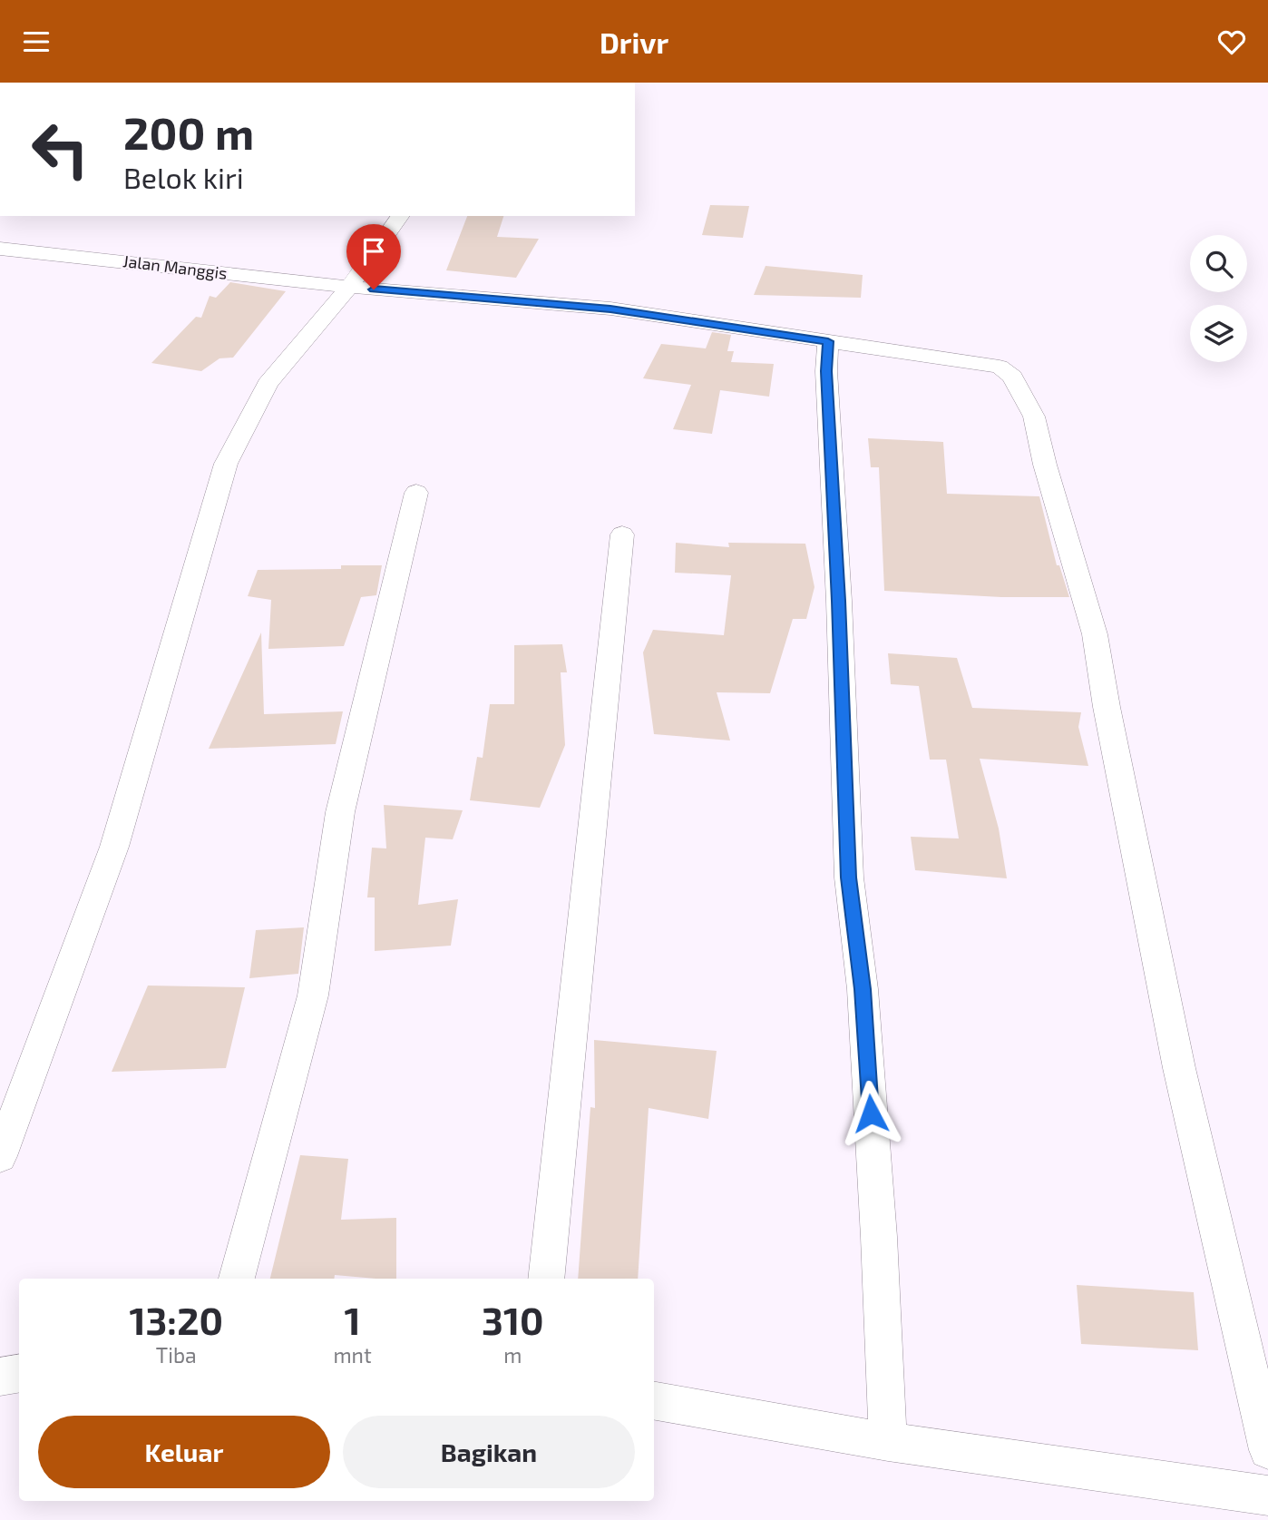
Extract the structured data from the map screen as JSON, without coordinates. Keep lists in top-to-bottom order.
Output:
{
  "streets": {
    "street": ["Jalan Manggis"]
  },
  "page": {
    "header": "Drivr",
    "turn": ["200 m", "Belok kiri"],
    "eta": [
      "13:20",
      "Tiba",
      "1",
      "mnt",
      "310",
      "m"
    ],
    "buttons": ["Keluar", "Bagikan"]
  }
}
